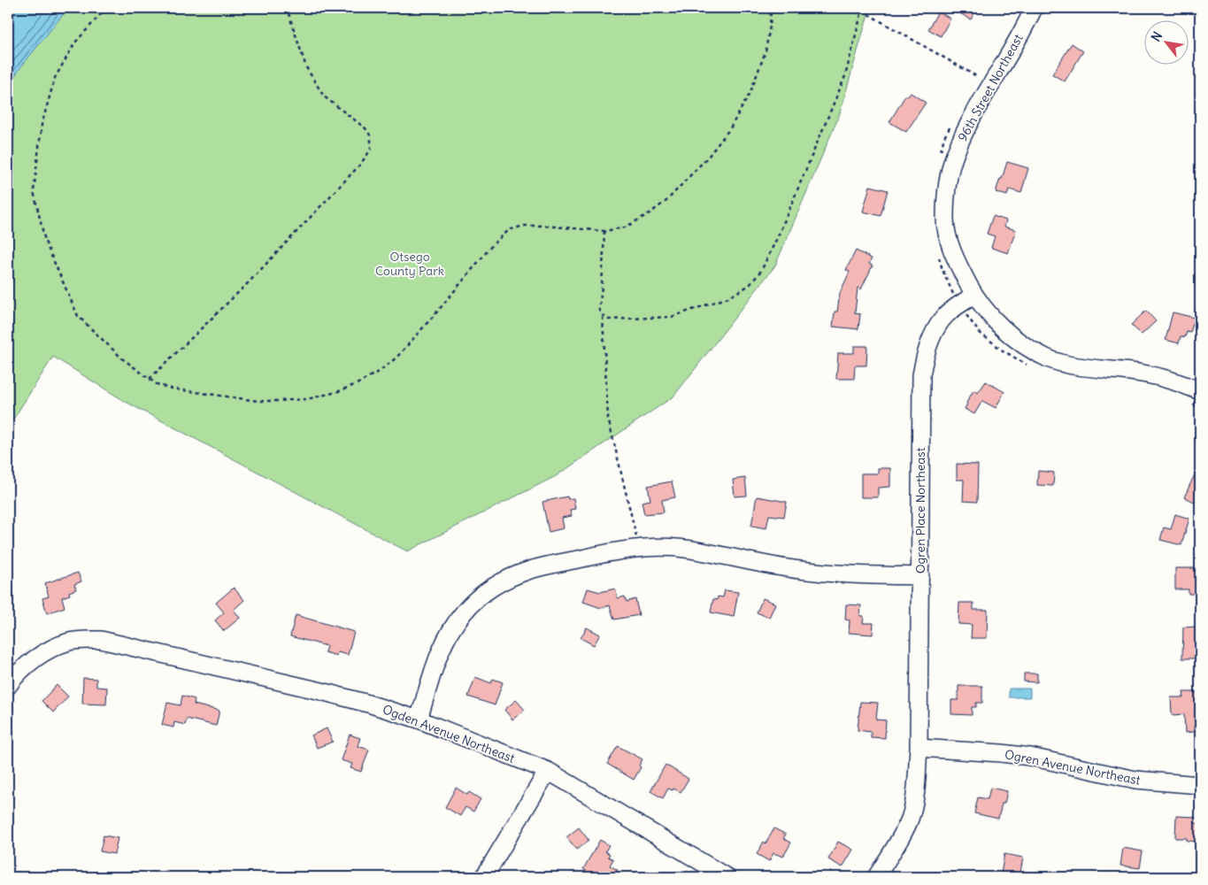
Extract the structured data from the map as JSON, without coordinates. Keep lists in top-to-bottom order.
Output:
{
  "streets": {
    "street": [
      "96th Street Northeast",
      "Ogren Place Northeast",
      "Ogden Avenue Northeast",
      "Ogren Avenue Northeast"
    ]
  },
  "crossings": [
    ["96th Street Northeast", "Ogren Place Northeast"],
    ["Ogren Place Northeast", "Ogren Avenue Northeast"]
  ],
  "parks": ["Otsego County Park"],
  "north": "top left"
}
